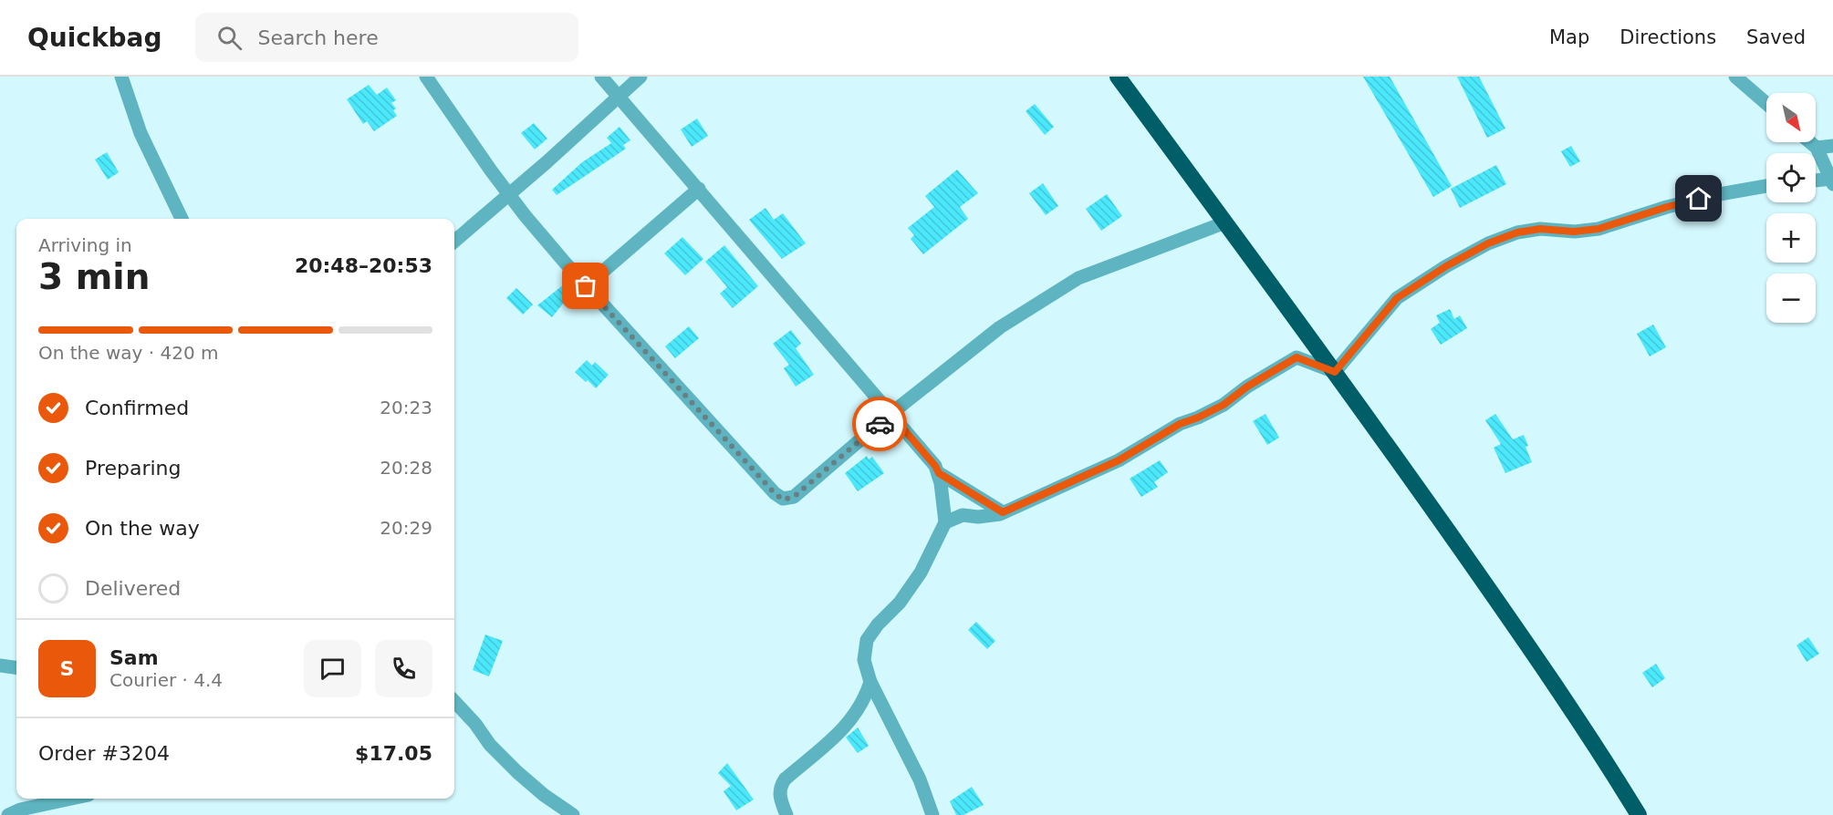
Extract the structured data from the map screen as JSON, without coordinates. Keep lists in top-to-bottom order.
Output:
{
  "north": "bottom right",
  "page": {
    "header": "Quickbag",
    "search": "Search here",
    "nav": ["Map", "Directions", "Saved"],
    "map_buttons": ["+", "−"],
    "heading": ["3 min", "Arriving in", "20:48–20:53"],
    "panel": [
      "Sam",
      "Courier · 4.4",
      "Order #3204",
      "$17.05"
    ],
    "bar": "On the way · 420 m",
    "list": [
      ["Confirmed", "20:23"],
      ["Preparing", "20:28"],
      ["On the way", "20:29"],
      "Delivered"
    ],
    "round": "S"
  }
}
